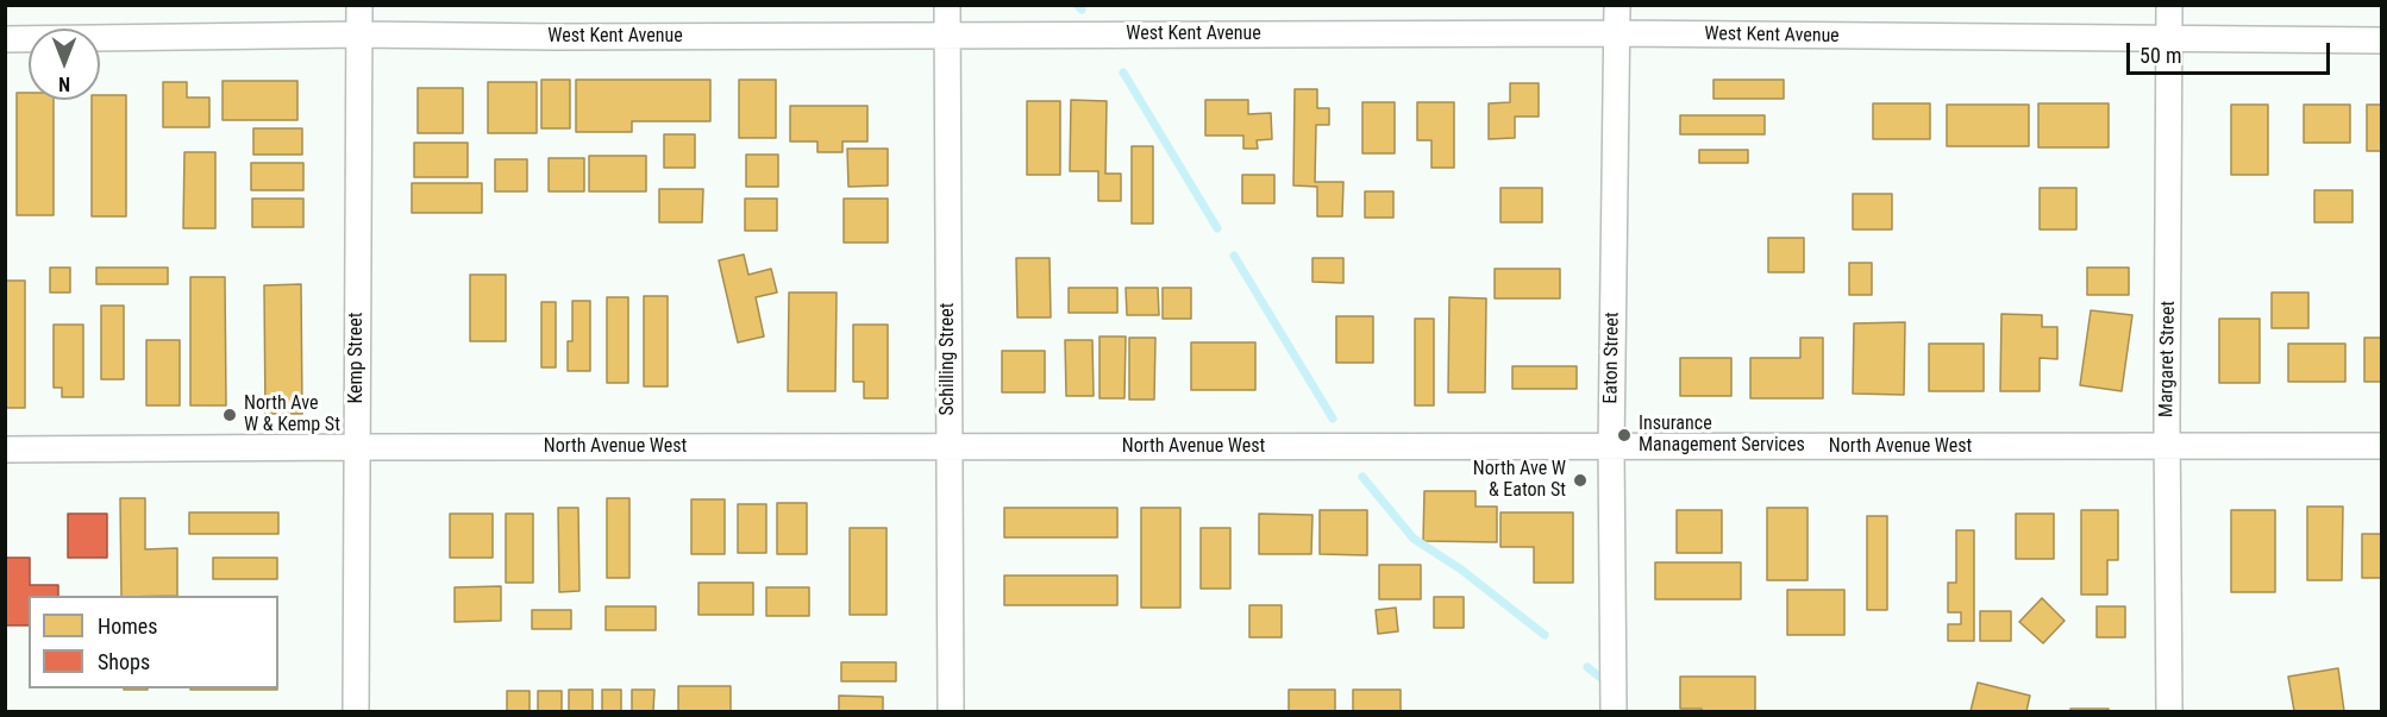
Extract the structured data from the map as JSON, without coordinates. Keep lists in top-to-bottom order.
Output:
{
  "streets": {
    "street": [
      "West Kent Avenue",
      "Kemp Street",
      "Eaton Street",
      "Schilling Street",
      "Margaret Street",
      "North Avenue West"
    ]
  },
  "crossings": [
    ["West Kent Avenue", "Kemp Street"],
    ["West Kent Avenue", "Eaton Street"],
    ["West Kent Avenue", "Schilling Street"],
    ["West Kent Avenue", "Margaret Street"],
    ["Kemp Street", "North Avenue West"],
    ["Eaton Street", "North Avenue West"],
    ["Schilling Street", "North Avenue West"],
    ["Margaret Street", "North Avenue West"]
  ],
  "places": ["North Ave W & Kemp St", "Insurance Management Services", "North Ave W & Eaton St"],
  "legend": ["Homes", "Shops"],
  "scale_bar": "50 m",
  "north": "bottom"
}
